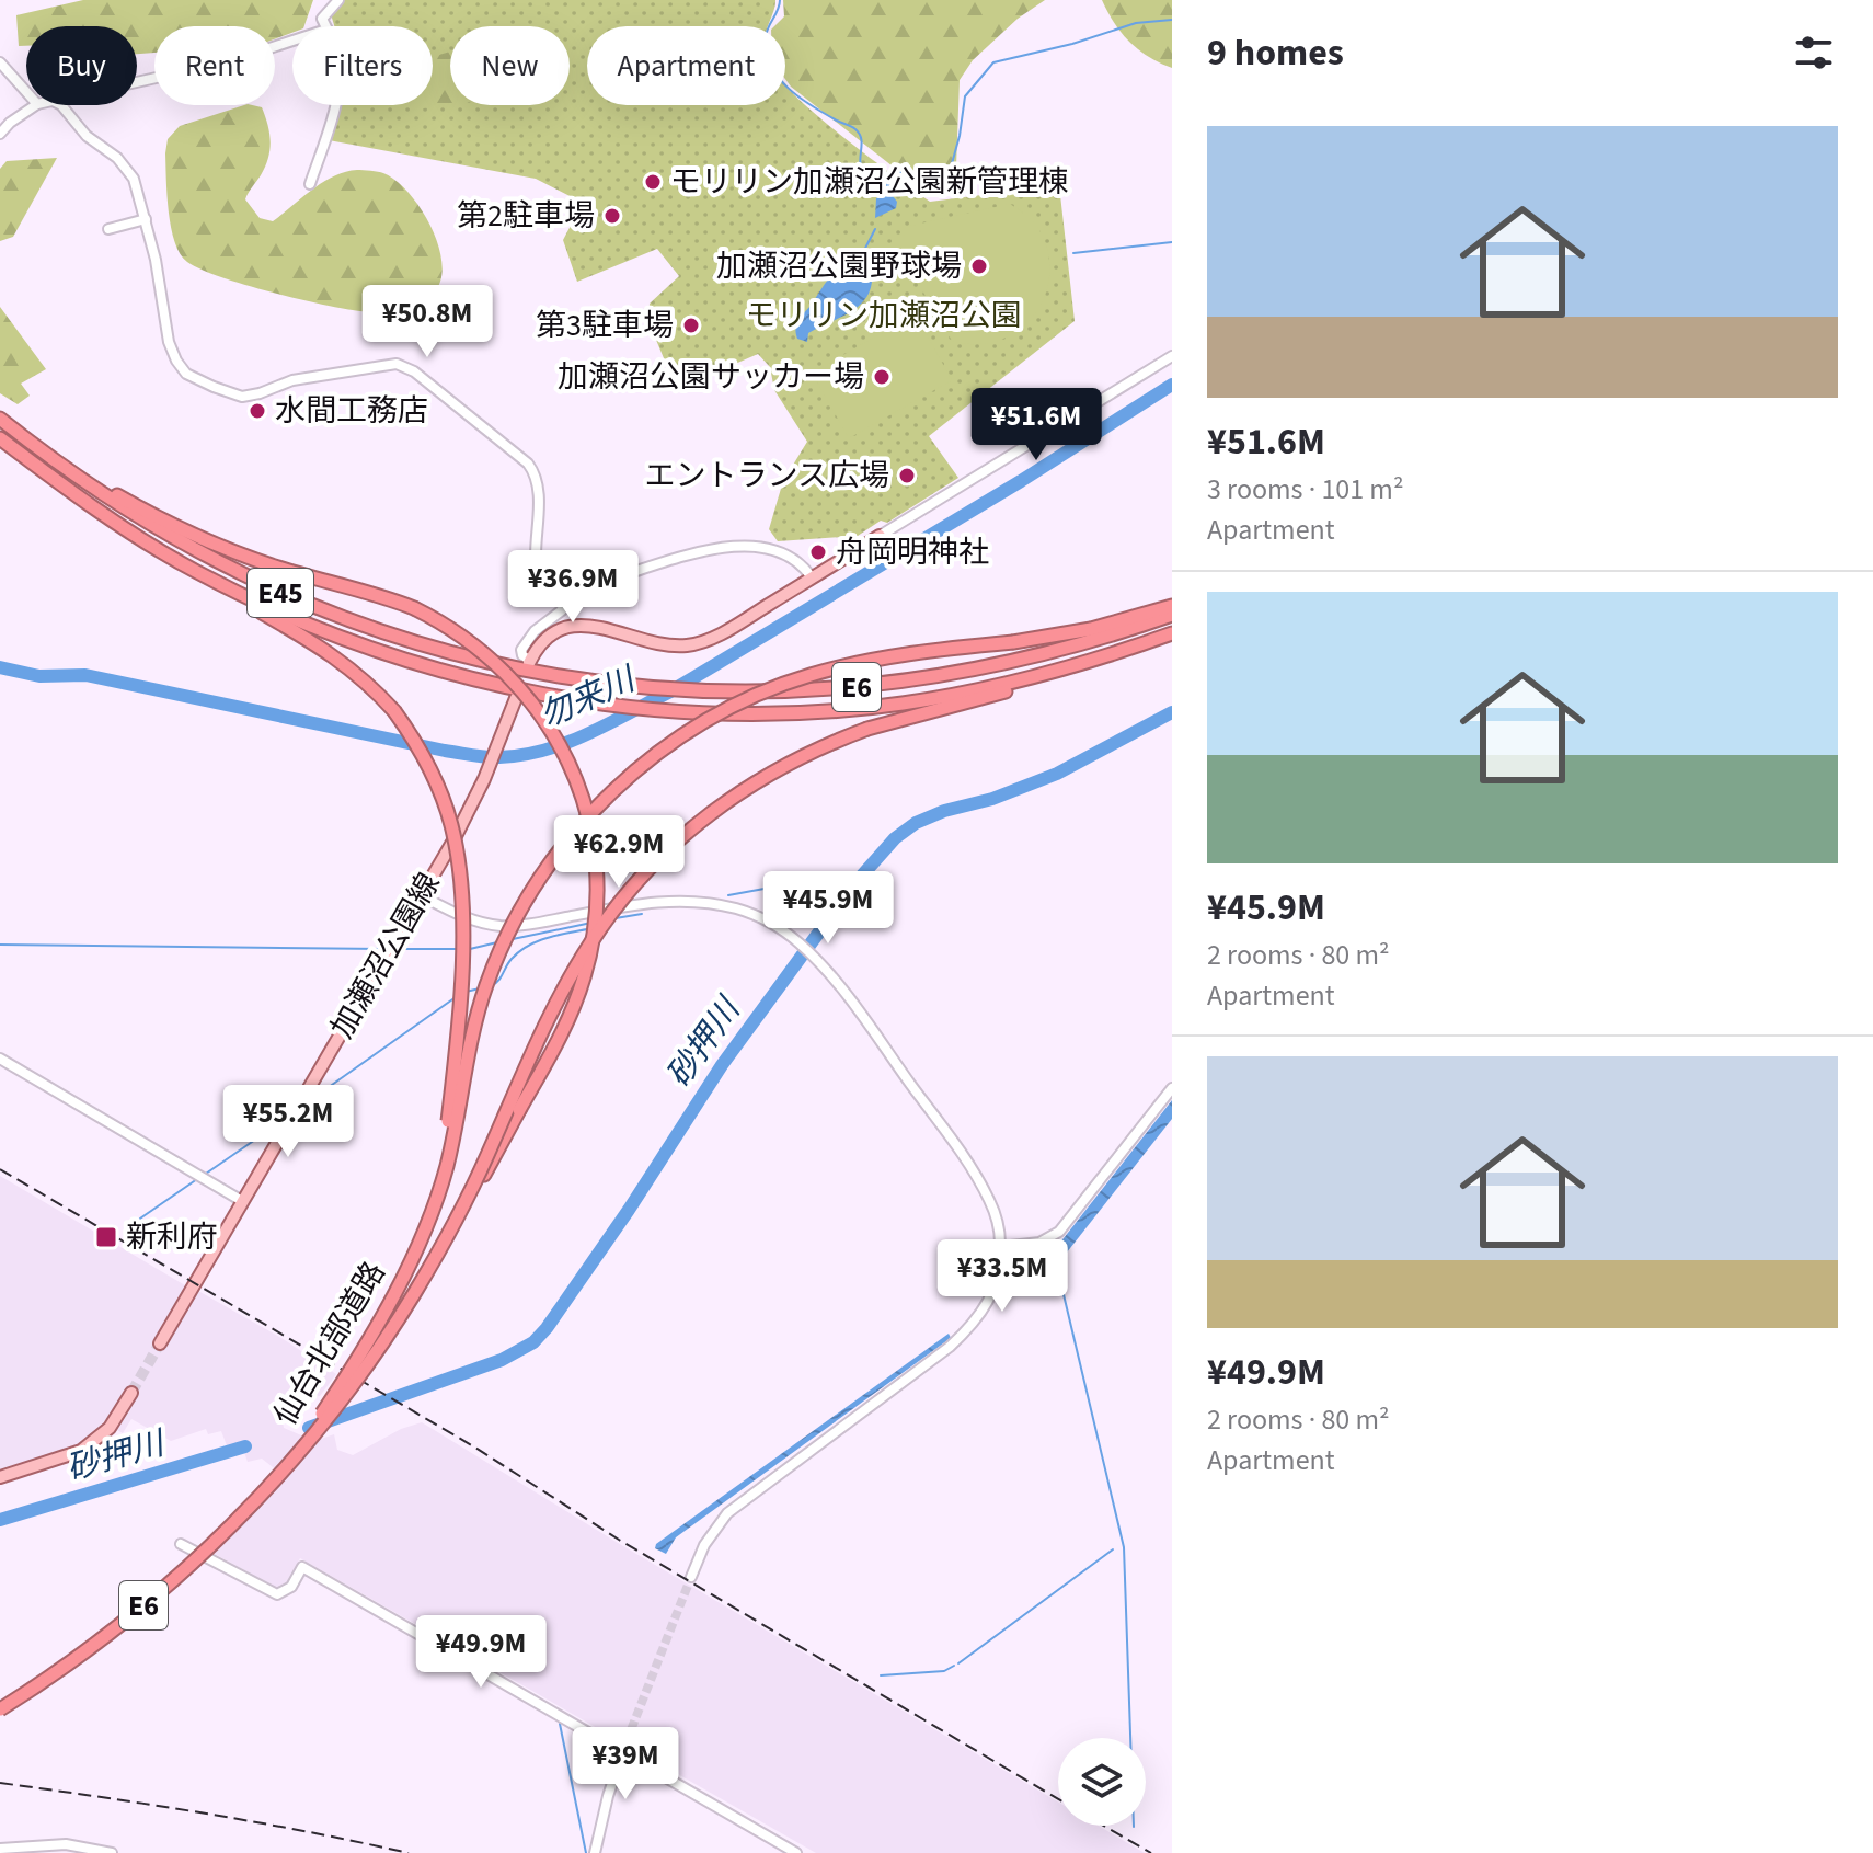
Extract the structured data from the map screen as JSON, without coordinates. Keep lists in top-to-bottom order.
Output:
{
  "streets": {
    "highway": ["E45", "E6", "仙台北部道路"],
    "main road": ["加瀬沼公園線"]
  },
  "crossings": [
    ["E45", "E6"]
  ],
  "water": ["勿来川", "砂押川"],
  "parks": ["モリリン加瀬沼公園"],
  "places": {
    "other": [
      "モリリン加瀬沼公園新管理棟",
      "第2駐車場",
      "加瀬沼公園野球場",
      "第3駐車場",
      "加瀬沼公園サッカー場",
      "水間工務店",
      "エントランス広場",
      "舟岡明神社"
    ],
    "transit": ["新利府"]
  },
  "page": {
    "heading": "9 homes",
    "chip": [
      "Buy",
      "Rent",
      "Filters",
      "New",
      "Apartment"
    ],
    "list": [
      {
        "name": "¥51.6M",
        "note": "3 rooms · 101 m² · Apartment"
      },
      {
        "name": "¥45.9M",
        "note": "2 rooms · 80 m² · Apartment"
      },
      {
        "name": "¥49.9M",
        "note": "2 rooms · 80 m² · Apartment"
      }
    ],
    "price": [
      "¥50.8M",
      "¥51.6M",
      "¥36.9M",
      "¥62.9M",
      "¥45.9M",
      "¥55.2M",
      "¥33.5M",
      "¥49.9M",
      "¥39M"
    ]
  }
}
